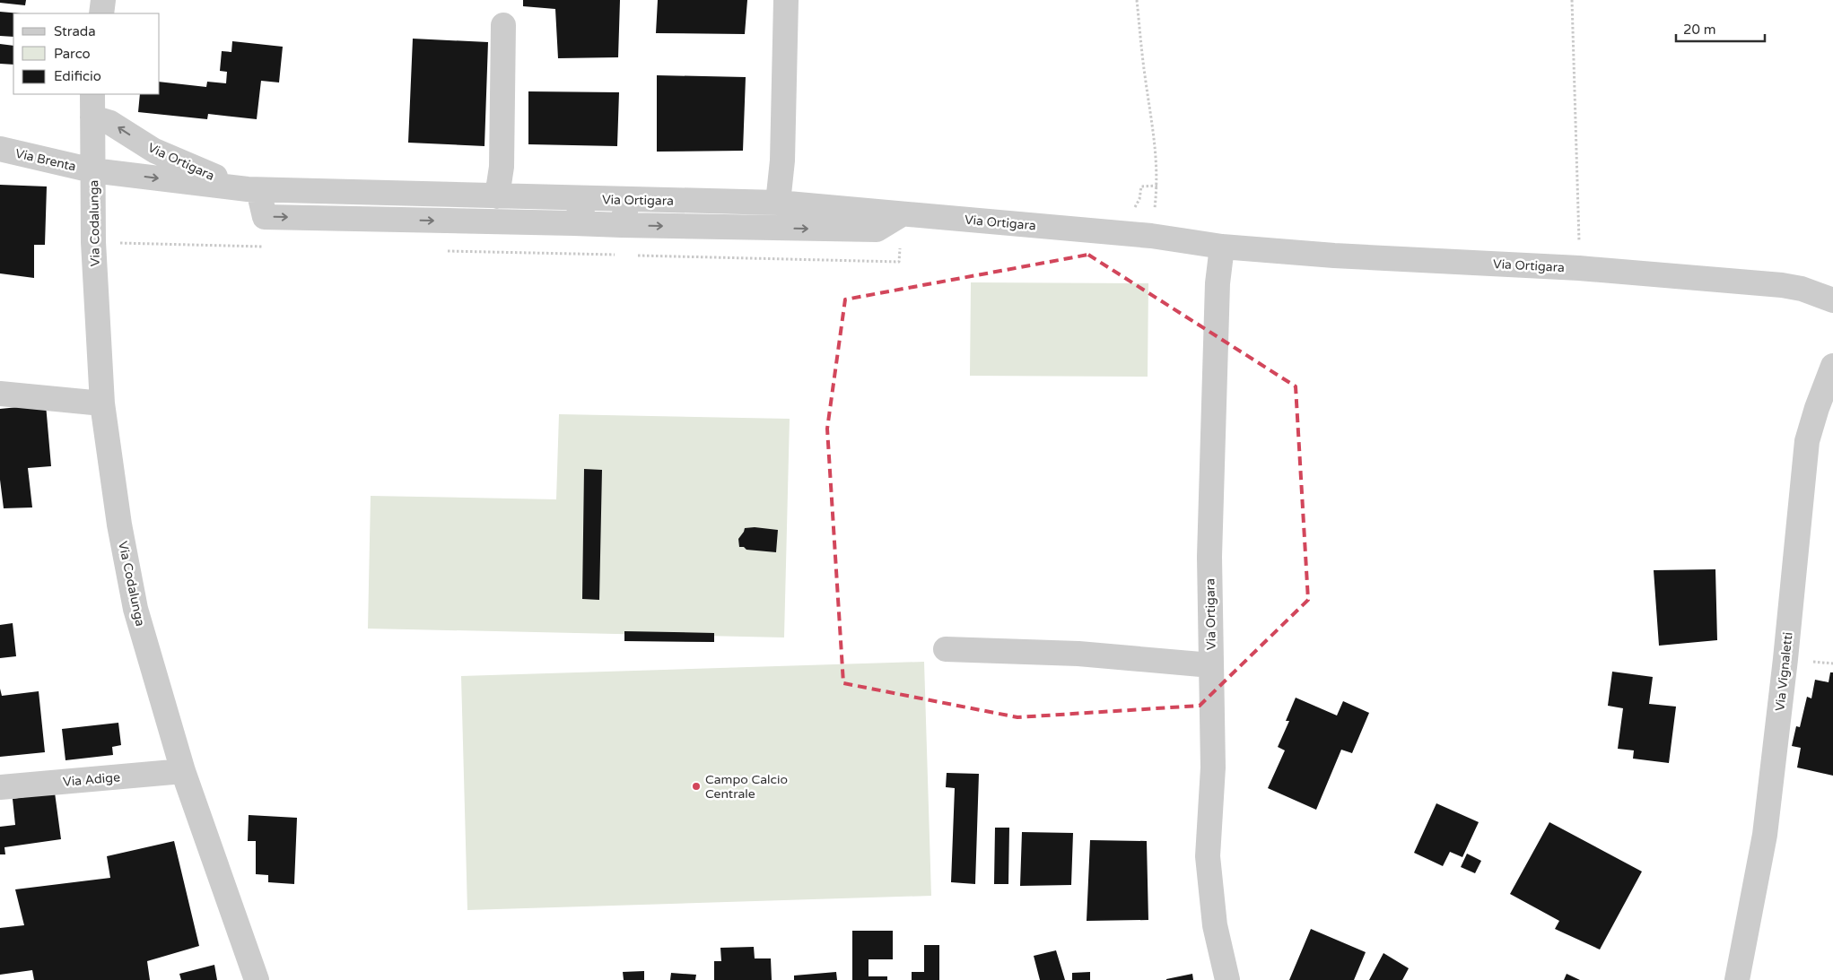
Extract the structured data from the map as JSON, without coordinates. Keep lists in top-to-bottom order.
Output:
{
  "streets": {
    "street": [
      "Via Brenta",
      "Via Ortigara",
      "Via Codalunga",
      "Via Vignaletti",
      "Via Adige"
    ]
  },
  "crossings": [
    ["Via Brenta", "Via Ortigara"],
    ["Via Brenta", "Via Codalunga"],
    ["Via Ortigara", "Via Codalunga"],
    ["Via Codalunga", "Via Adige"]
  ],
  "places": ["Campo Calcio Centrale"],
  "legend": ["Strada", "Parco", "Edificio"],
  "scale_bar": "20 m"
}
